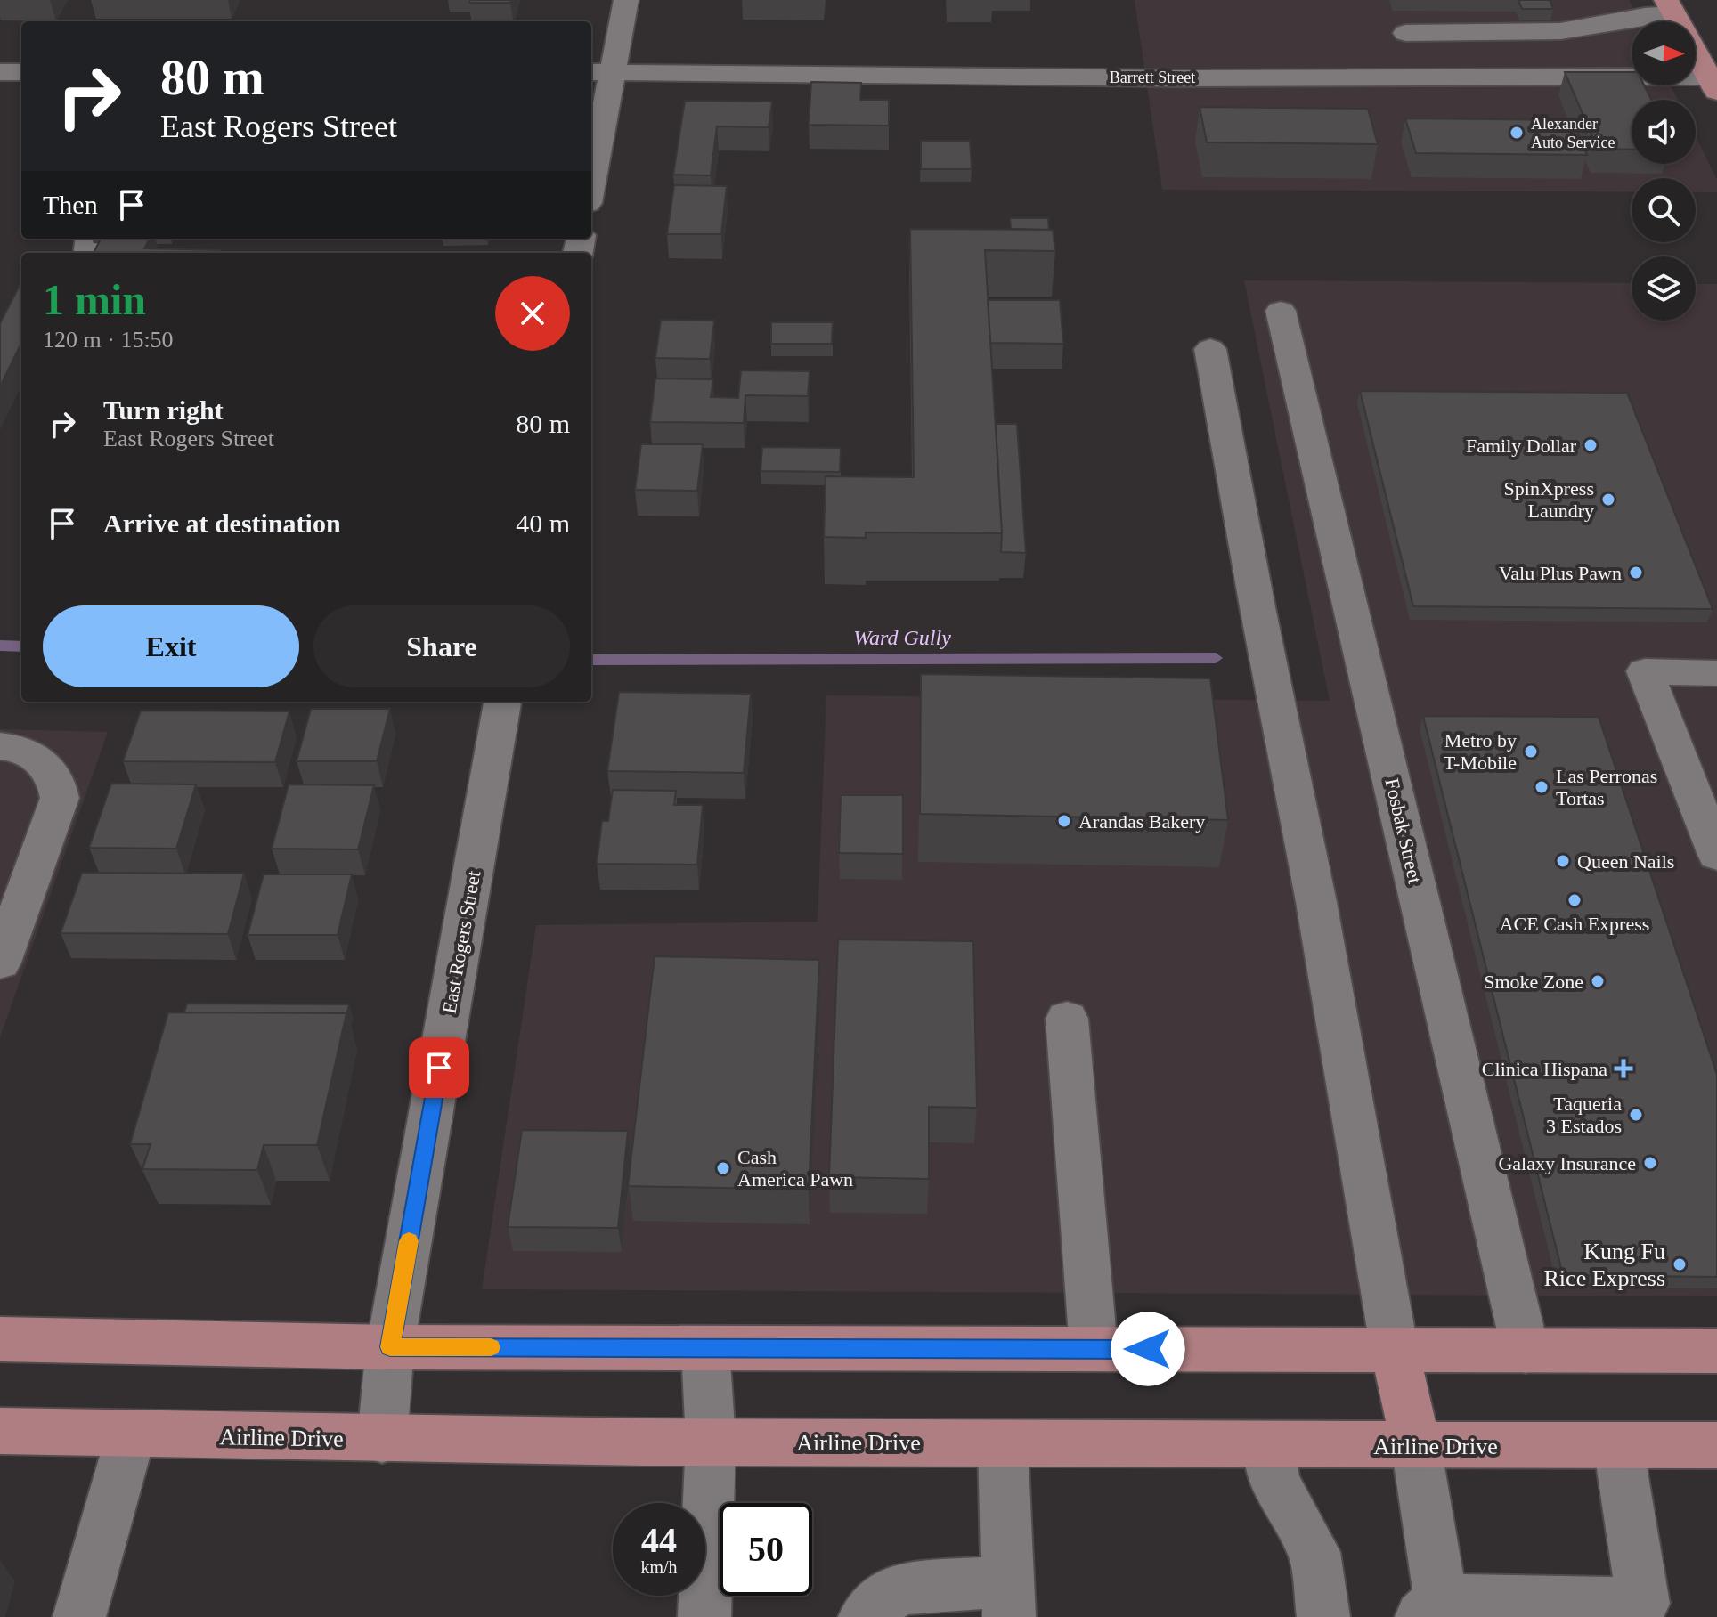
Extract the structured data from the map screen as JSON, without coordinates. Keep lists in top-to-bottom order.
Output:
{
  "streets": {
    "main road": ["Airline Drive"],
    "street": ["Barrett Street", "Fosbak Street", "East Rogers Street"]
  },
  "crossings": [
    ["East Rogers Street", "Airline Drive"]
  ],
  "water": ["Ward Gully"],
  "places": {
    "other": [
      "Alexander Auto Service",
      "Family Dollar",
      "SpinXpress Laundry",
      "Valu Plus Pawn",
      "Metro by T-Mobile",
      "Las Perronas Tortas",
      "Arandas Bakery",
      "Queen Nails",
      "ACE Cash Express",
      "Smoke Zone",
      "Taqueria 3 Estados",
      "Galaxy Insurance",
      "Cash America Pawn",
      "Kung Fu Rice Express"
    ],
    "health": ["Clinica Hispana"]
  },
  "north": "right",
  "page": {
    "turn": ["80 m", "East Rogers Street"],
    "then": "Then",
    "heading": ["1 min", "120 m · 15:50"],
    "list": [
      {
        "name": "Turn right",
        "note": "East Rogers Street",
        "value": "80 m"
      },
      {
        "name": "Arrive at destination",
        "value": "40 m"
      }
    ],
    "buttons": ["Exit", "Share"],
    "speed": "44 km/h",
    "limit": "50"
  }
}
